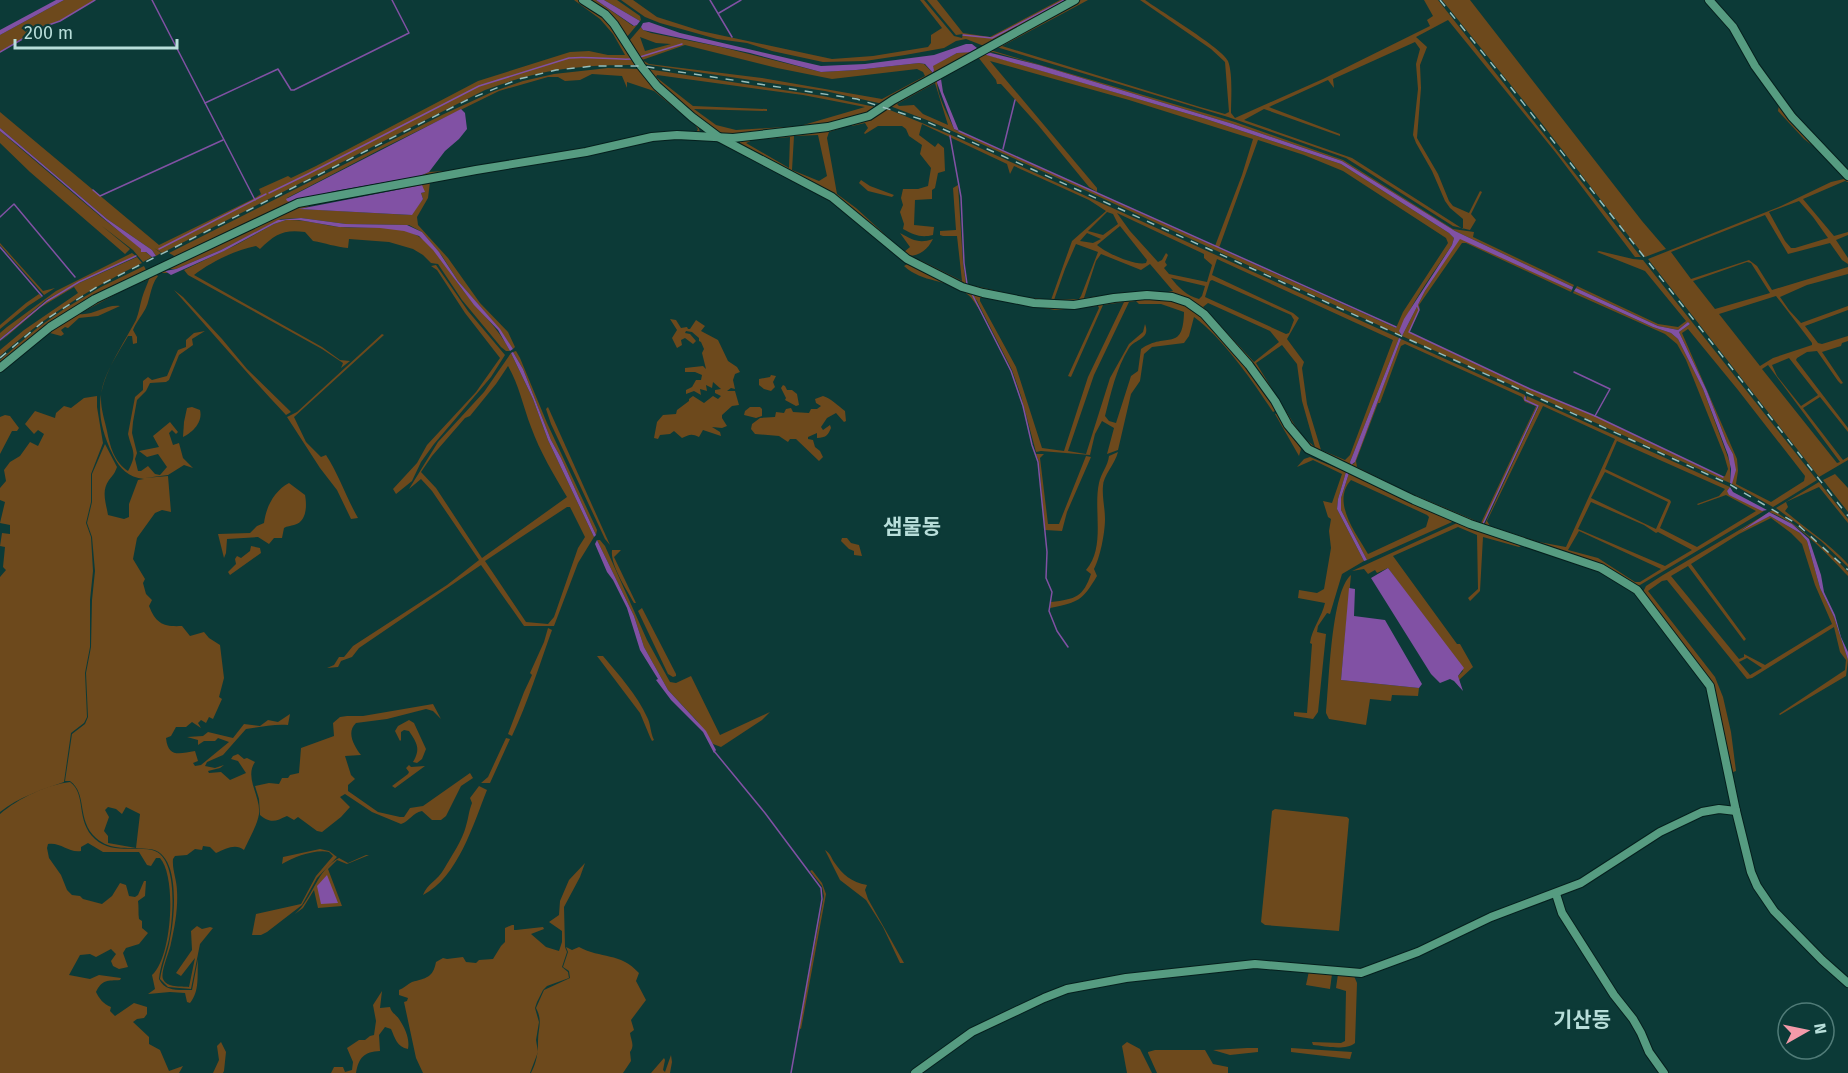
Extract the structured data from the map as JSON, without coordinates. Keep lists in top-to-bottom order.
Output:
{
  "districts": ["샘물동", "기산동"],
  "scale_bar": "200 m",
  "north": "right"
}
